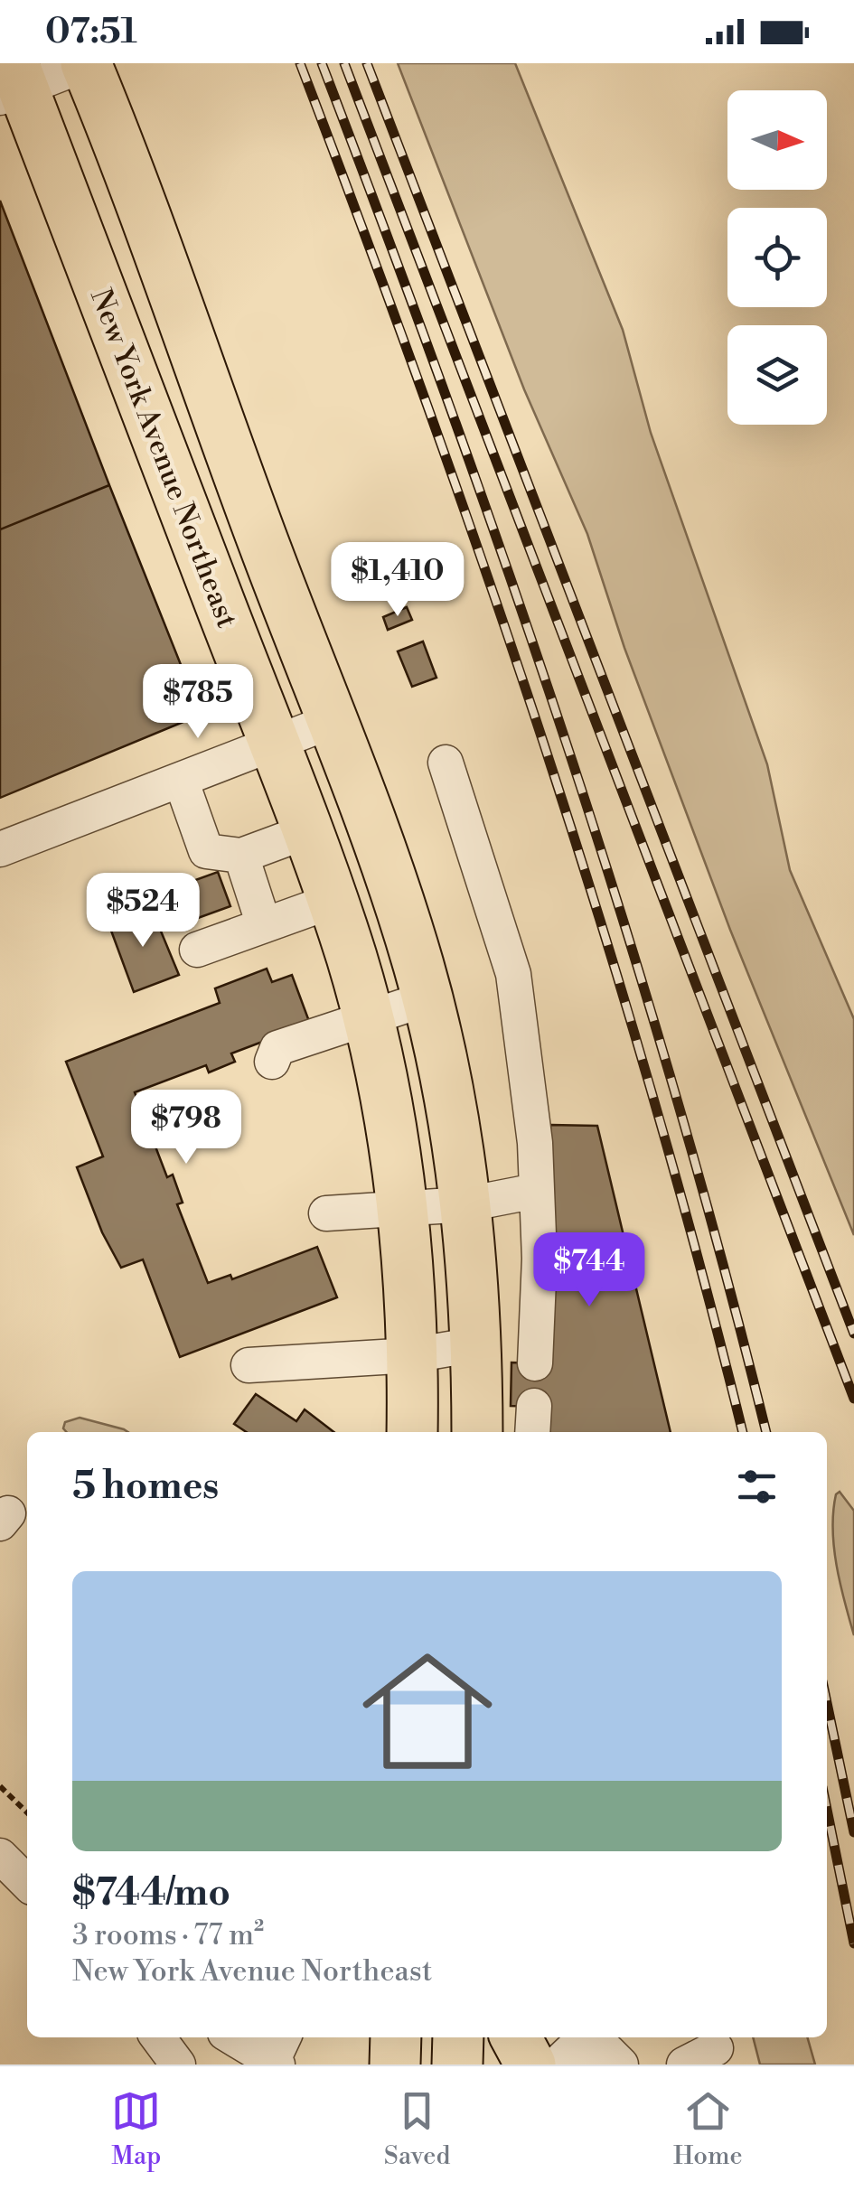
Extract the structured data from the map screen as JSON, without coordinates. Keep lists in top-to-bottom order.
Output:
{
  "streets": {
    "highway": ["New York Avenue Northeast"]
  },
  "north": "right",
  "page": {
    "status": "07:51",
    "price": [
      "$1,410",
      "$785",
      "$524",
      "$798",
      "$744"
    ],
    "heading": "5 homes",
    "list": [
      {
        "name": "$744/mo",
        "note": "3 rooms · 77 m² · New York Avenue Northeast"
      }
    ],
    "tabs": ["Map", "Saved", "Home"]
  }
}
